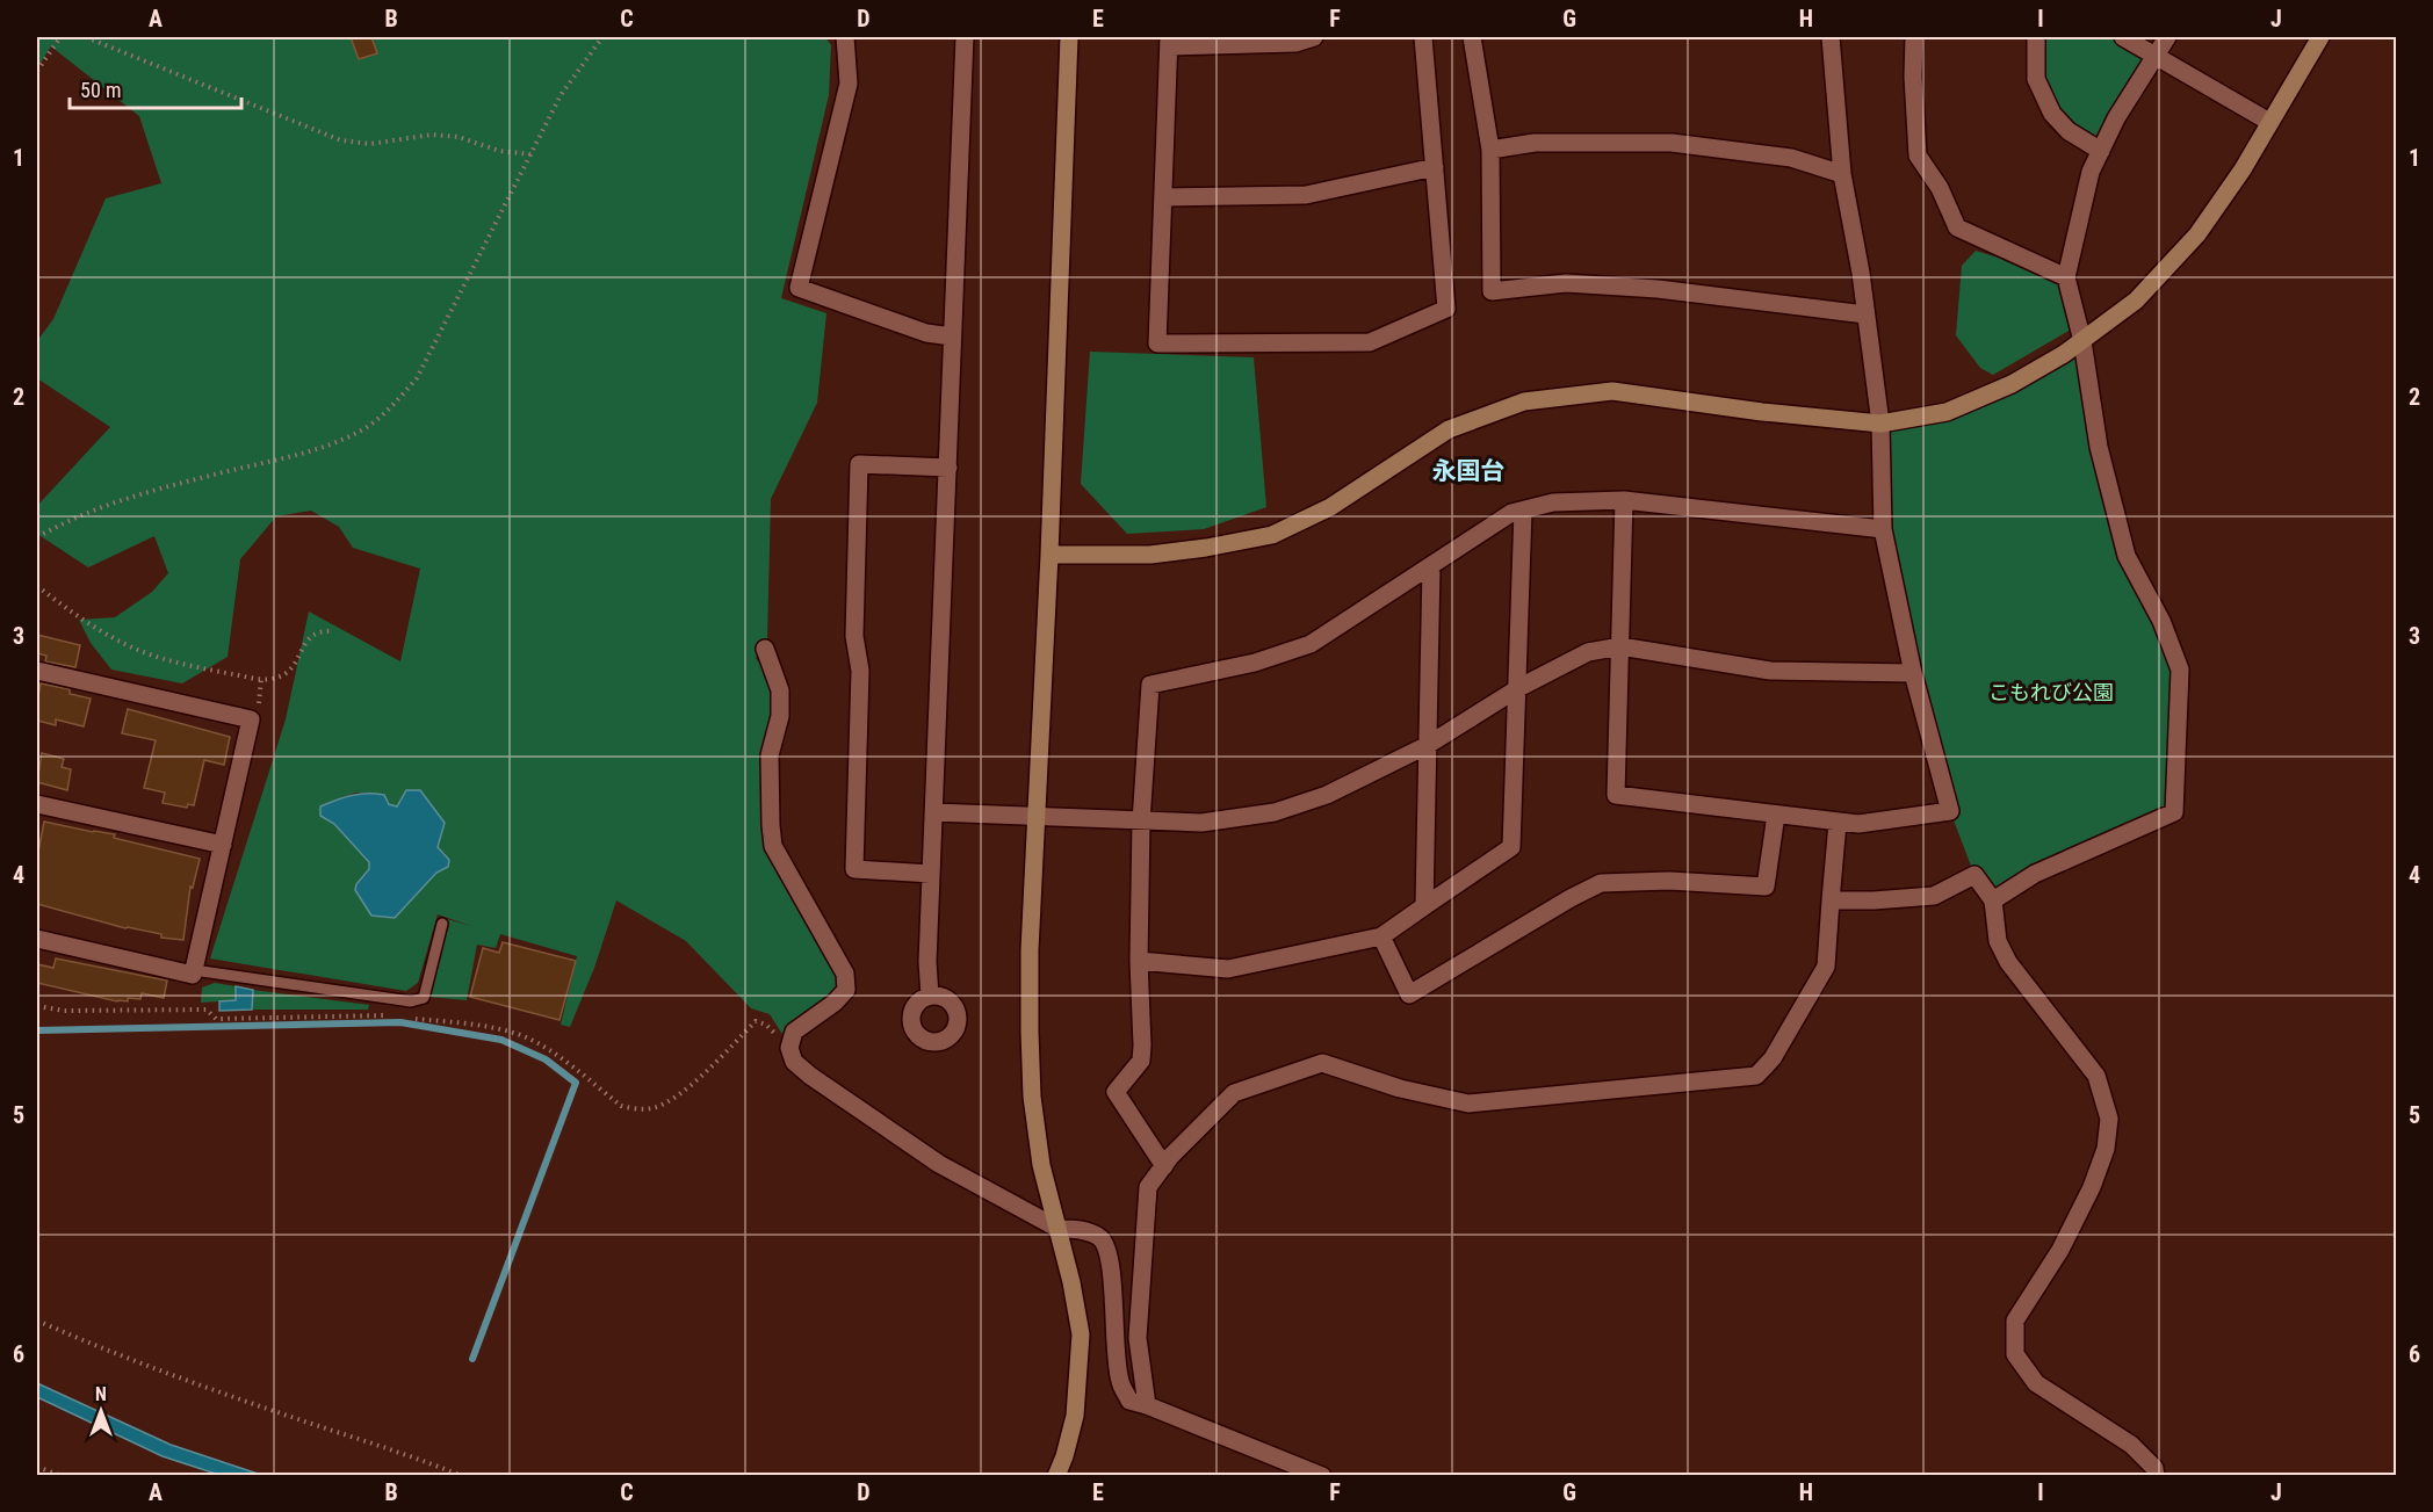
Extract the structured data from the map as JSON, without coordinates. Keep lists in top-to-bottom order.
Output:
{
  "districts": ["永国台"],
  "parks": ["こもれび公園"],
  "scale_bar": "50 m",
  "north": "top",
  "grid": {
    "columns": [
      "A",
      "B",
      "C",
      "D",
      "E",
      "F",
      "G",
      "H",
      "I",
      "J"
    ],
    "rows": [
      "1",
      "2",
      "3",
      "4",
      "5",
      "6"
    ]
  }
}
